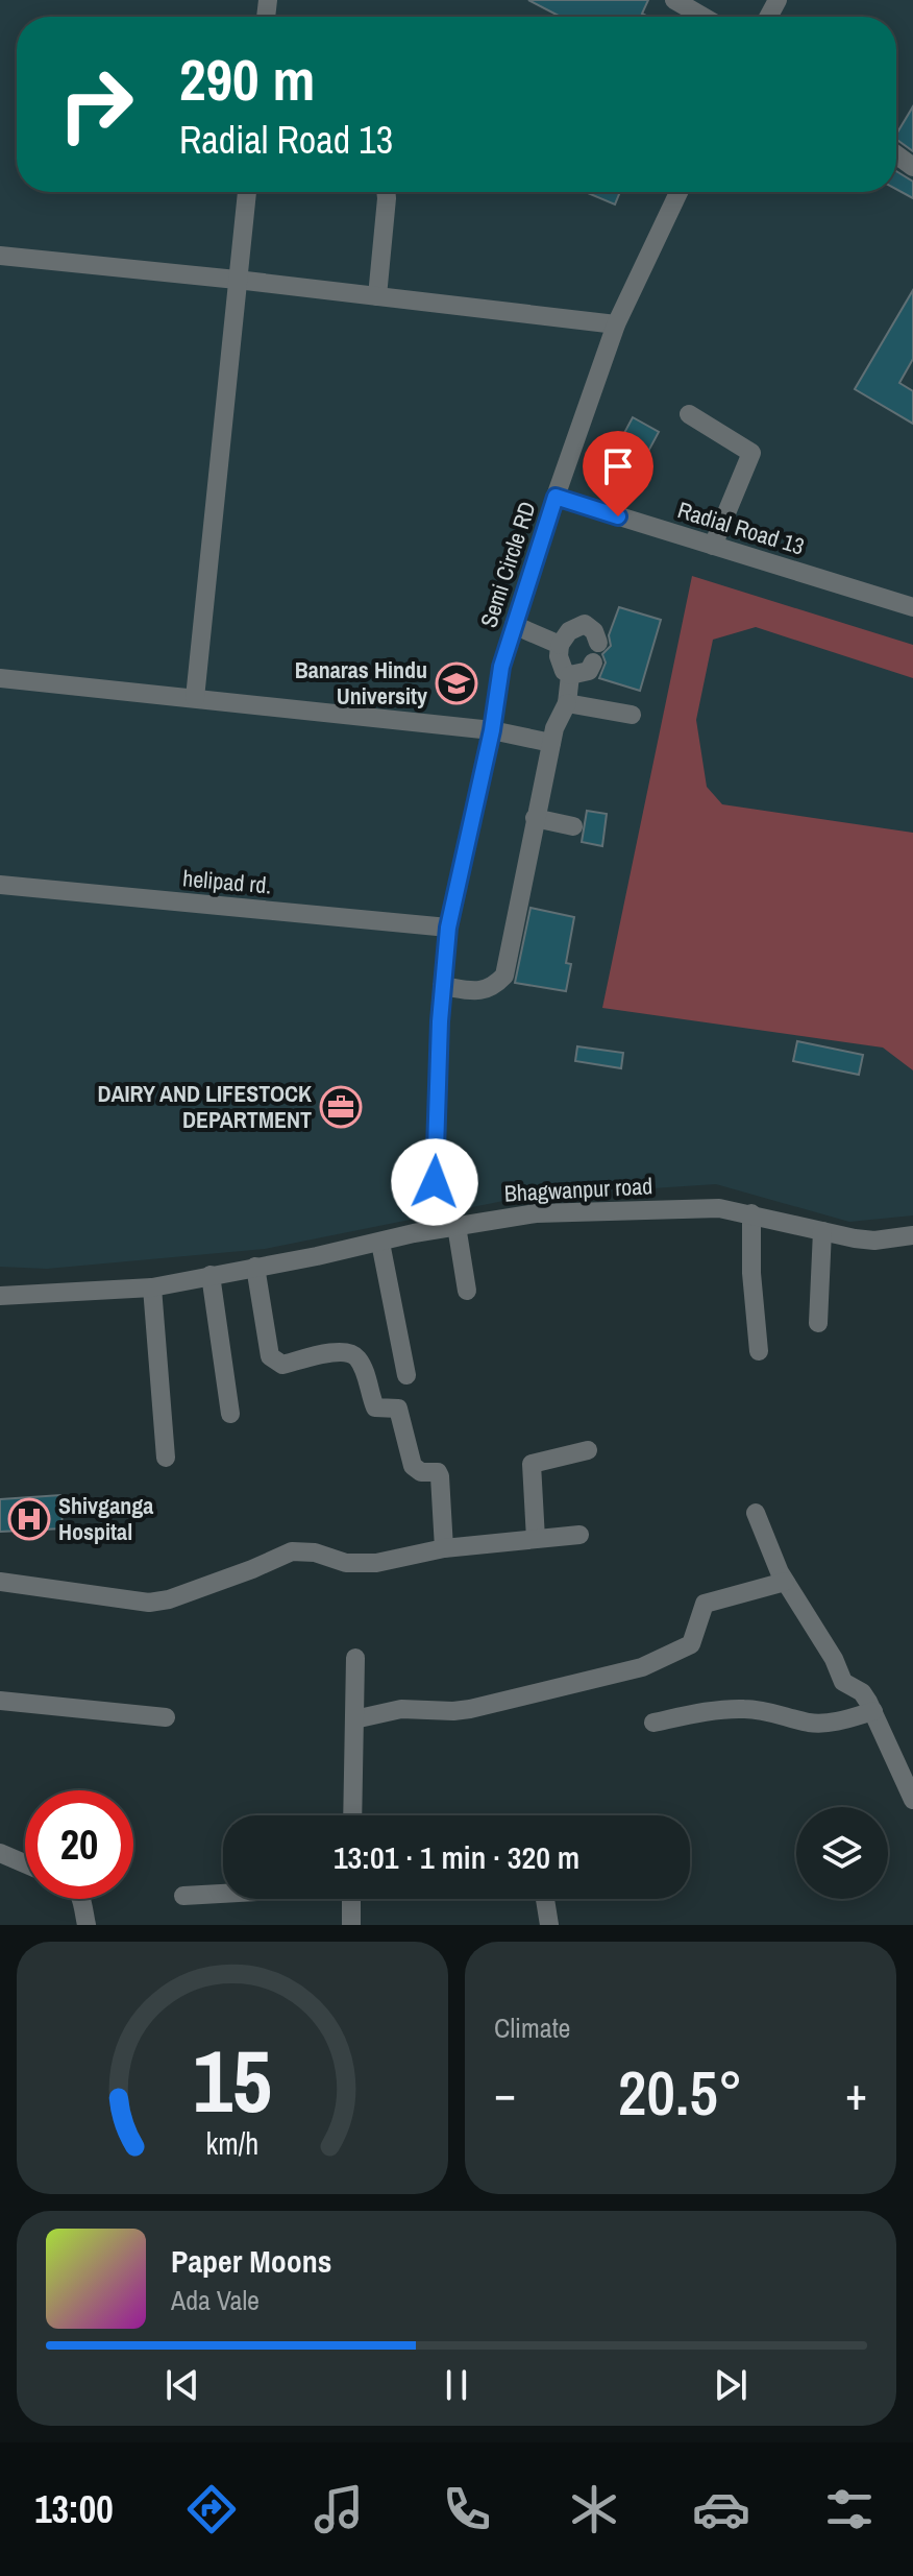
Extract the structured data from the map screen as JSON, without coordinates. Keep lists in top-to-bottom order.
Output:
{
  "streets": {
    "street": [
      "Radial Road 13",
      "Semi Circle RD",
      "helipad rd.",
      "Bhagwanpur road"
    ]
  },
  "crossings": [
    ["Radial Road 13", "Semi Circle RD"],
    ["Semi Circle RD", "helipad rd."]
  ],
  "places": {
    "school or university": ["Banaras Hindu University"],
    "office": ["DAIRY AND LIFESTOCK DEPARTMENT"],
    "hospital": ["Shivganga Hospital"]
  },
  "page": {
    "turn": ["290 m", "Radial Road 13"],
    "limit": "20",
    "trip": "13:01 · 1 min · 320 m",
    "tile": "Climate",
    "heat": ["−", "20.5°", "+"],
    "song": ["Paper Moons", "Ada Vale"],
    "tabs": "13:00",
    "gauge": ["15", "km/h"]
  }
}
